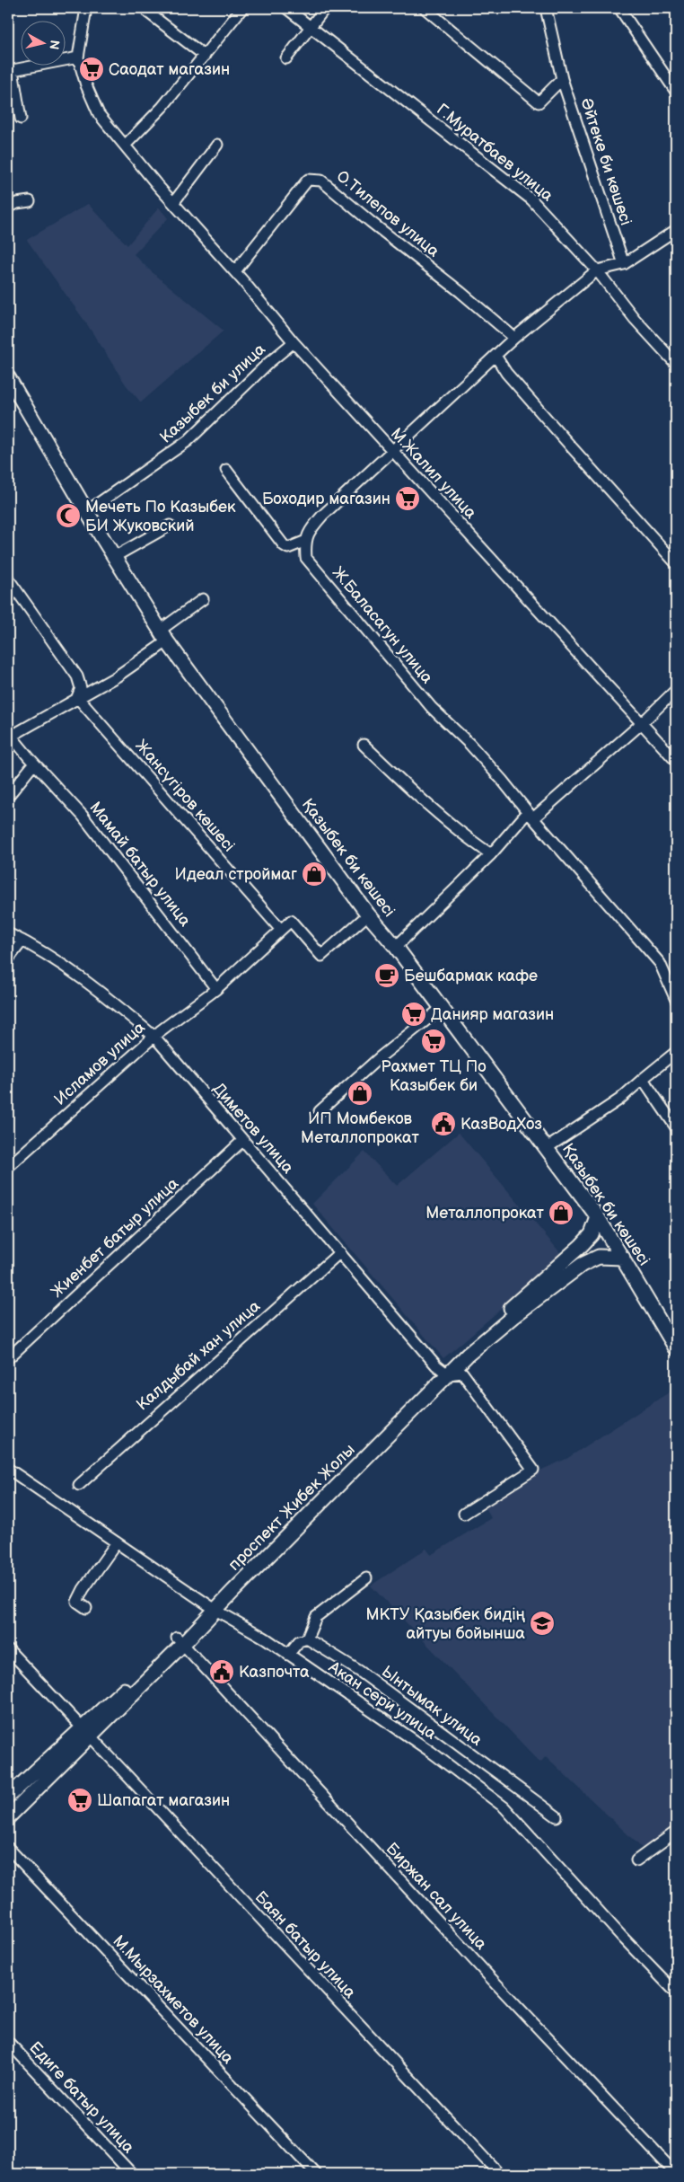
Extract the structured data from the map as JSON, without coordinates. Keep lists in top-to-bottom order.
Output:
{
  "streets": {
    "main road": ["Қазыбек би көшесі", "проспект Жибек Жолы"],
    "street": [
      "Г.Муратбаев улица",
      "Әйтеке би көшесі",
      "О.Тилепов улица",
      "Казыбек би улица",
      "М.Жалил улица",
      "Ж.Баласагун улица",
      "Жансүгіров көшесі",
      "Мамай батыр улица",
      "Исламов улица",
      "Диметов улица",
      "Жиенбет батыр улица",
      "Калдыбай хан улица",
      "Акан сери улица",
      "Ынтымак улица",
      "Биржан сал улица",
      "Баян батыр улица",
      "М.Мырзахметов улица",
      "Едиге батыр улица"
    ]
  },
  "crossings": [
    ["О.Тилепов улица", "М.Жалил улица"],
    ["Казыбек би улица", "М.Жалил улица"],
    ["Казыбек би улица", "Қазыбек би көшесі"],
    ["Жансүгіров көшесі", "Исламов улица"],
    ["Қазыбек би көшесі", "проспект Жибек Жолы"],
    ["Мамай батыр улица", "Исламов улица"],
    ["Исламов улица", "Диметов улица"],
    ["Диметов улица", "Жиенбет батыр улица"],
    ["Диметов улица", "Калдыбай хан улица"],
    ["Диметов улица", "проспект Жибек Жолы"],
    ["проспект Жибек Жолы", "Акан сери улица"],
    ["проспект Жибек Жолы", "Биржан сал улица"],
    ["проспект Жибек Жолы", "Баян батыр улица"]
  ],
  "places": {
    "supermarket": [
      "Саодат магазин",
      "Боходир магазин",
      "Данияр магазин",
      "Рахмет ТЦ По Казыбек би",
      "Шапагат магазин"
    ],
    "mosque": ["Мечеть По Казыбек БИ Жуковский"],
    "shop": ["Идеал строймаг", "ИП Момбеков Металлопрокат", "Металлопрокат"],
    "cafe": ["Бешбармак кафе"],
    "public building": ["КазВодХоз", "Казпочта"],
    "school or university": ["МКТУ Қазыбек бидің айтуы бойынша"]
  },
  "north": "right"
}
